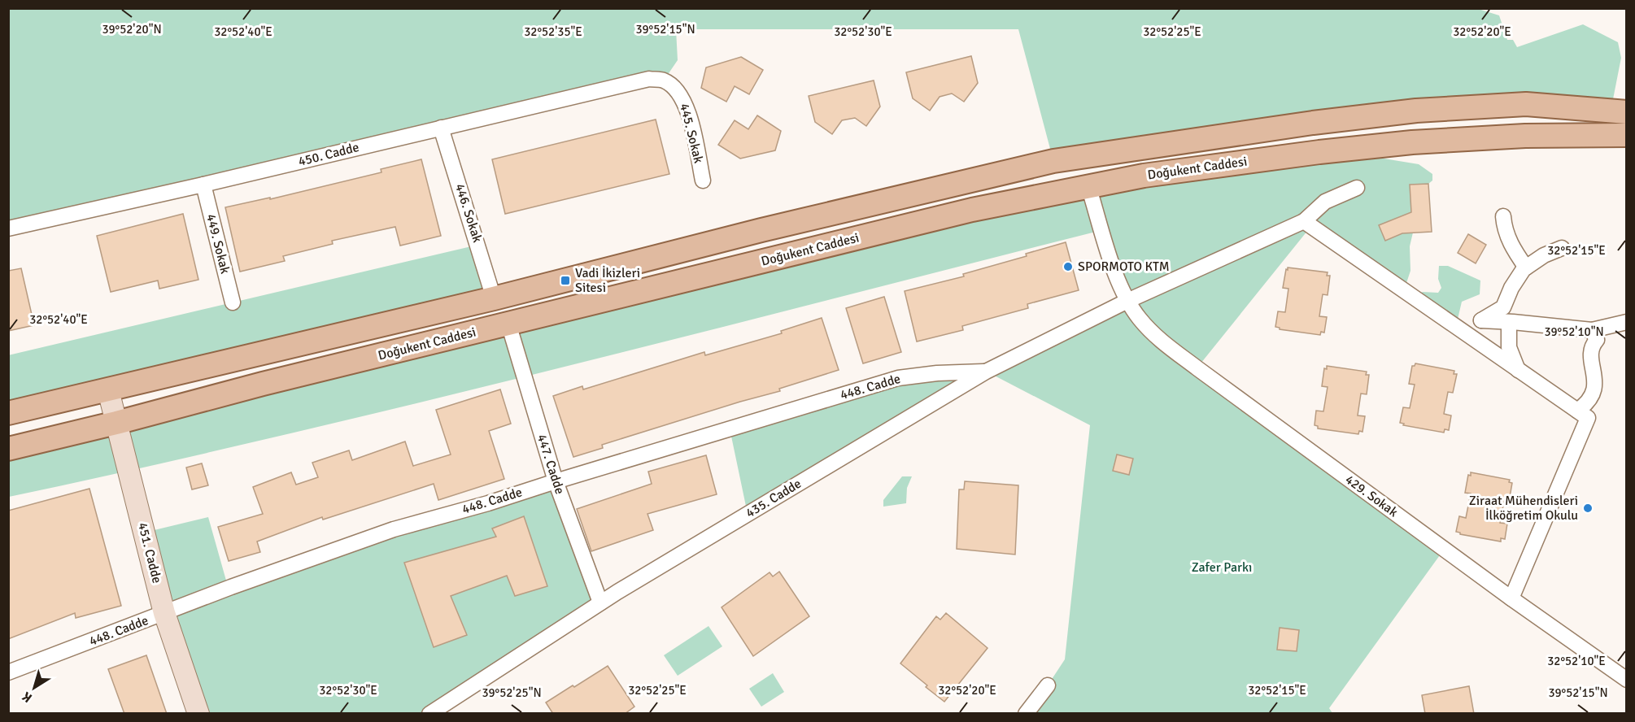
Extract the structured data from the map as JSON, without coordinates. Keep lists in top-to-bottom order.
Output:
{
  "streets": {
    "main road": ["Doğukent Caddesi"],
    "street": [
      "445. Sokak",
      "450. Cadde",
      "446. Sokak",
      "449. Sokak",
      "448. Cadde",
      "447. Cadde",
      "429. Sokak",
      "435. Cadde",
      "451. Cadde"
    ]
  },
  "crossings": [
    ["445. Sokak", "450. Cadde"],
    ["450. Cadde", "446. Sokak"],
    ["450. Cadde", "449. Sokak"],
    ["Doğukent Caddesi", "447. Cadde"],
    ["Doğukent Caddesi", "429. Sokak"],
    ["Doğukent Caddesi", "451. Cadde"],
    ["448. Cadde", "447. Cadde"],
    ["448. Cadde", "435. Cadde"],
    ["448. Cadde", "451. Cadde"],
    ["447. Cadde", "435. Cadde"],
    ["429. Sokak", "435. Cadde"]
  ],
  "parks": ["Zafer Parkı"],
  "places": {
    "other": ["SPORMOTO KTM", "Ziraat Mühendisleri İlköğretim Okulu"],
    "transit": ["Vadi İkizleri Sitesi"]
  },
  "north": "bottom left",
  "coordinates": [
    "39°52'20\"N",
    "39°52'15\"N",
    "32°52'40\"E",
    "32°52'35\"E",
    "32°52'30\"E",
    "32°52'25\"E",
    "32°52'20\"E",
    "32°52'15\"E",
    "39°52'10\"N",
    "32°52'10\"E",
    "39°52'25\"N"
  ]
}
